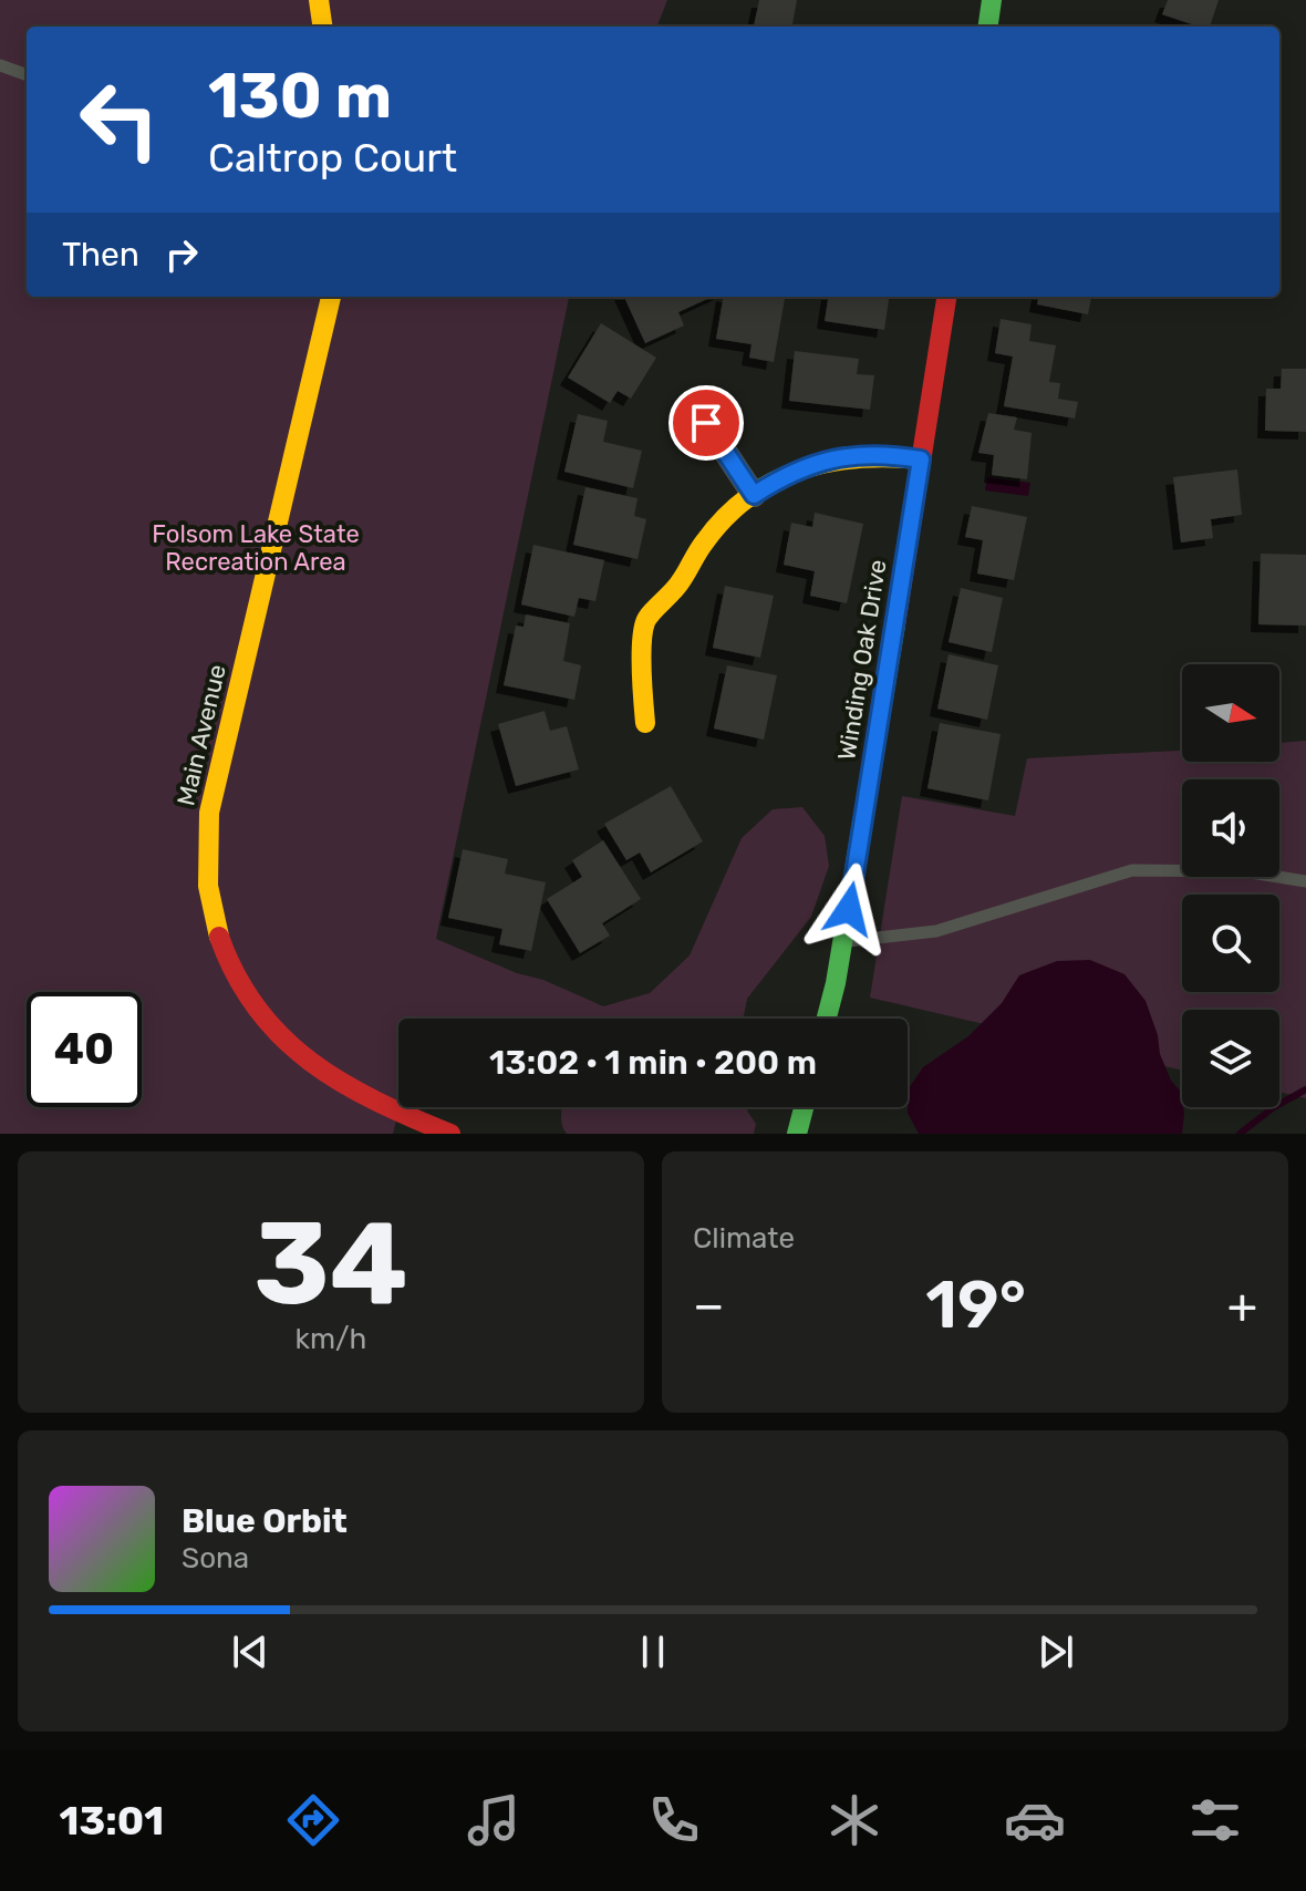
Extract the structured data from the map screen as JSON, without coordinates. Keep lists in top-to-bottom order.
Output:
{
  "streets": {
    "street": ["Winding Oak Drive", "Main Avenue"]
  },
  "parks": ["Folsom Lake State Recreation Area"],
  "north": "right",
  "page": {
    "turn": ["130 m", "Caltrop Court"],
    "then": "Then",
    "limit": "40",
    "trip": "13:02 · 1 min · 200 m",
    "tile": [
      ["34", "km/h"],
      "Climate"
    ],
    "heat": ["−", "19°", "+"],
    "song": ["Blue Orbit", "Sona"],
    "tabs": "13:01"
  }
}
